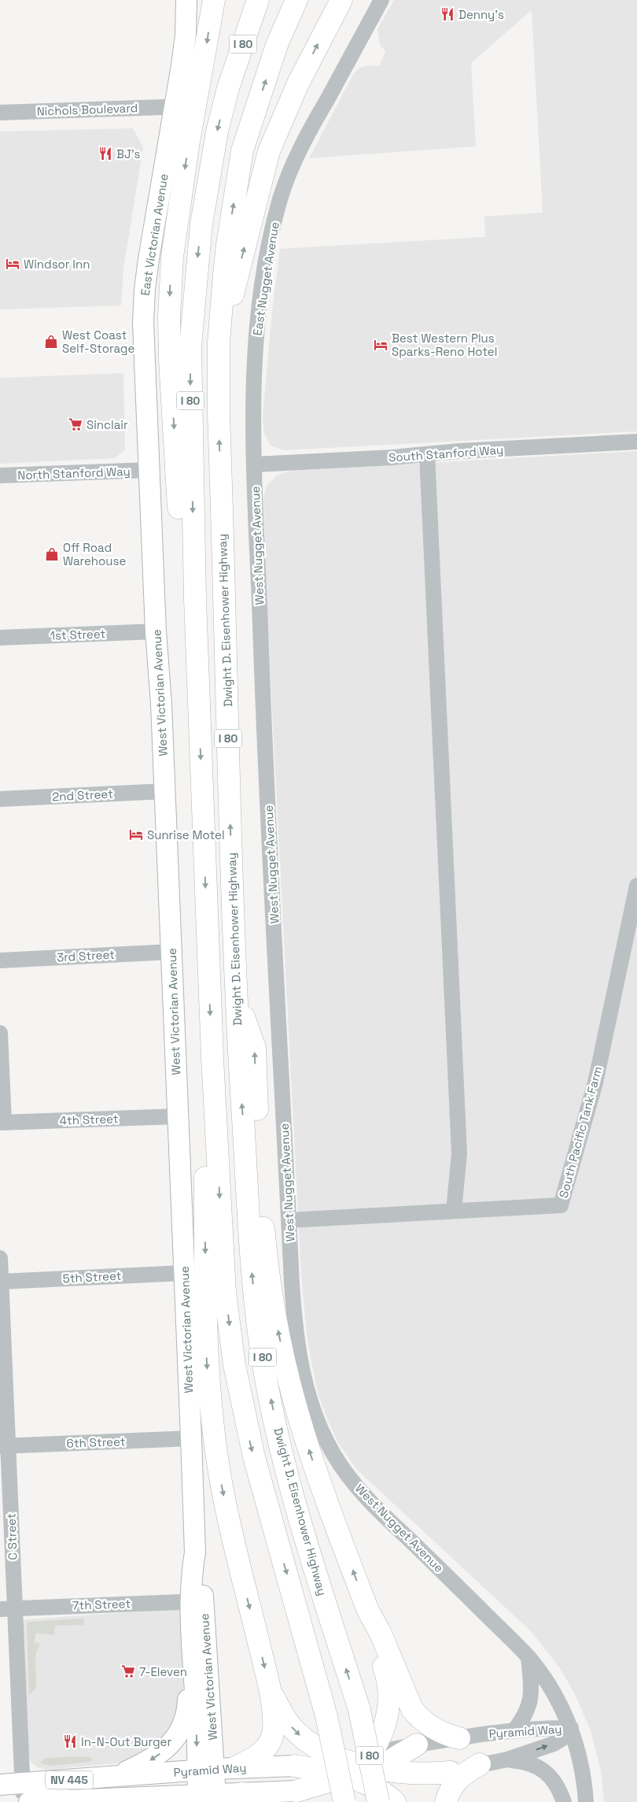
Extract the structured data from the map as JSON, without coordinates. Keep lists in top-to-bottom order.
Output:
{
  "streets": {
    "highway": ["I 80", "Dwight D. Eisenhower Highway"],
    "main road": [
      "East Victorian Avenue",
      "West Victorian Avenue",
      "Pyramid Way",
      "NV 445"
    ],
    "street": [
      "Nichols Boulevard",
      "East Nugget Avenue",
      "South Stanford Way",
      "North Stanford Way",
      "West Nugget Avenue",
      "1st Street",
      "2nd Street",
      "3rd Street",
      "4th Street",
      "South Pacific Tank Farm",
      "5th Street",
      "6th Street",
      "C Street",
      "7th Street"
    ]
  },
  "crossings": [
    ["I 80", "Dwight D. Eisenhower Highway"],
    ["Nichols Boulevard", "East Victorian Avenue"],
    ["East Victorian Avenue", "North Stanford Way"],
    ["East Victorian Avenue", "West Victorian Avenue"],
    ["East Nugget Avenue", "South Stanford Way"],
    ["East Nugget Avenue", "West Nugget Avenue"],
    ["South Stanford Way", "West Nugget Avenue"],
    ["North Stanford Way", "West Victorian Avenue"],
    ["West Nugget Avenue", "South Pacific Tank Farm"],
    ["West Nugget Avenue", "Pyramid Way"],
    ["1st Street", "West Victorian Avenue"],
    ["West Victorian Avenue", "2nd Street"],
    ["West Victorian Avenue", "3rd Street"],
    ["West Victorian Avenue", "4th Street"],
    ["West Victorian Avenue", "5th Street"],
    ["West Victorian Avenue", "6th Street"],
    ["West Victorian Avenue", "7th Street"],
    ["West Victorian Avenue", "Pyramid Way"],
    ["5th Street", "C Street"],
    ["6th Street", "C Street"],
    ["C Street", "7th Street"],
    ["C Street", "Pyramid Way"]
  ],
  "places": {
    "restaurant": ["Denny's", "BJ's", "In-N-Out Burger"],
    "hotel": ["Windsor Inn", "Best Western Plus Sparks-Reno Hotel", "Sunrise Motel"],
    "shop": ["West Coast Self-Storage", "Off Road Warehouse"],
    "supermarket": ["Sinclair", "7-Eleven"]
  }
}
